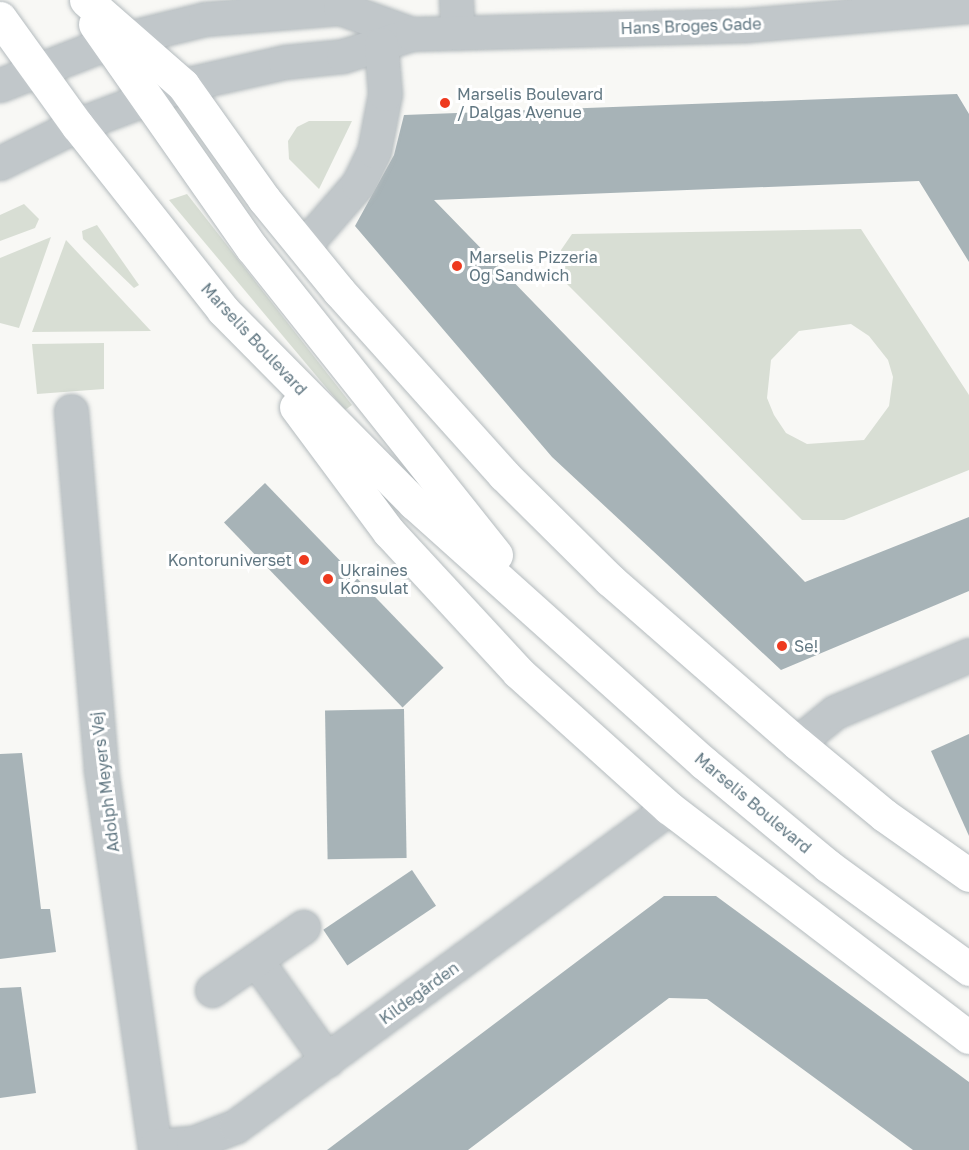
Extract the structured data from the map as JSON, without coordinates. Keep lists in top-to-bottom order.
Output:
{
  "streets": {
    "main road": ["Marselis Boulevard"],
    "street": ["Hans Broges Gade", "Adolph Meyers Vej", "Kildegården"]
  },
  "crossings": [
    ["Hans Broges Gade", "Marselis Boulevard"],
    ["Adolph Meyers Vej", "Kildegården"]
  ],
  "places": [
    "Marselis Boulevard / Dalgas Avenue",
    "Marselis Pizzeria Og Sandwich",
    "Kontoruniverset",
    "Ukraines Konsulat",
    "Se!"
  ]
}
